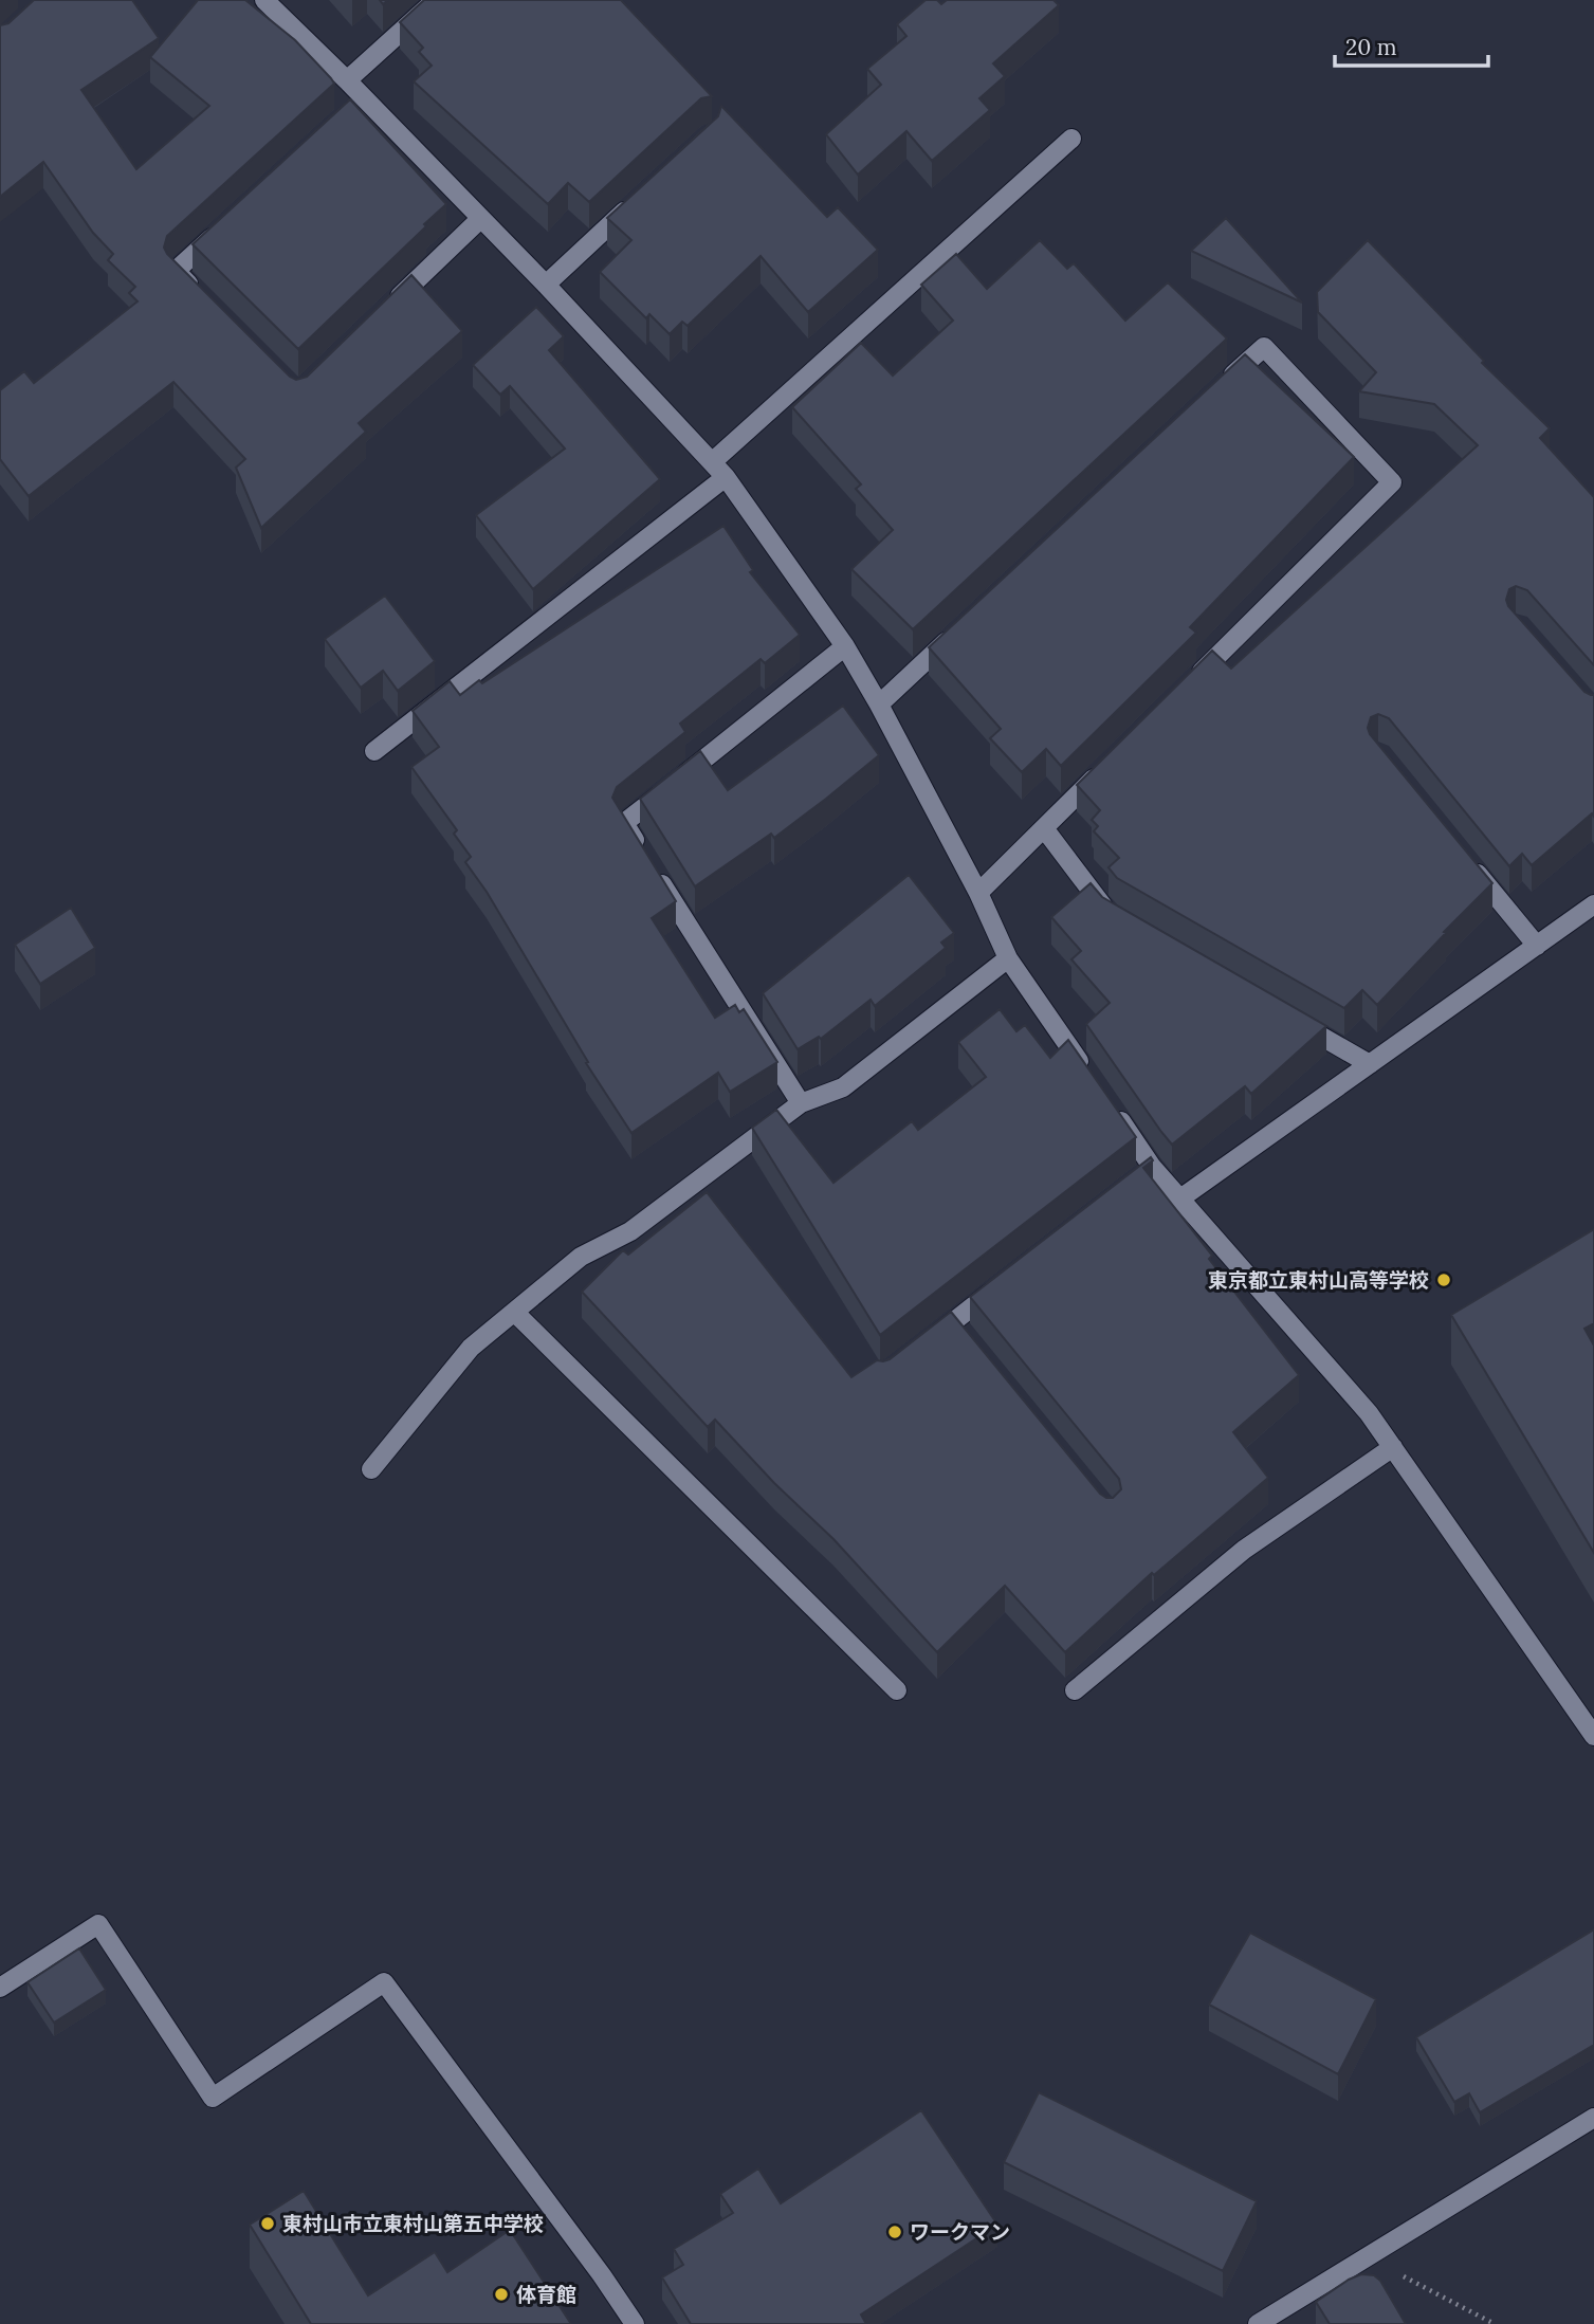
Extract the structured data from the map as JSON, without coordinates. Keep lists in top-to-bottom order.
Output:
{
  "places": [
    "東京都立東村山高等学校",
    "東村山市立東村山第五中学校",
    "ワークマン",
    "体育館"
  ],
  "scale_bar": "20 m"
}
